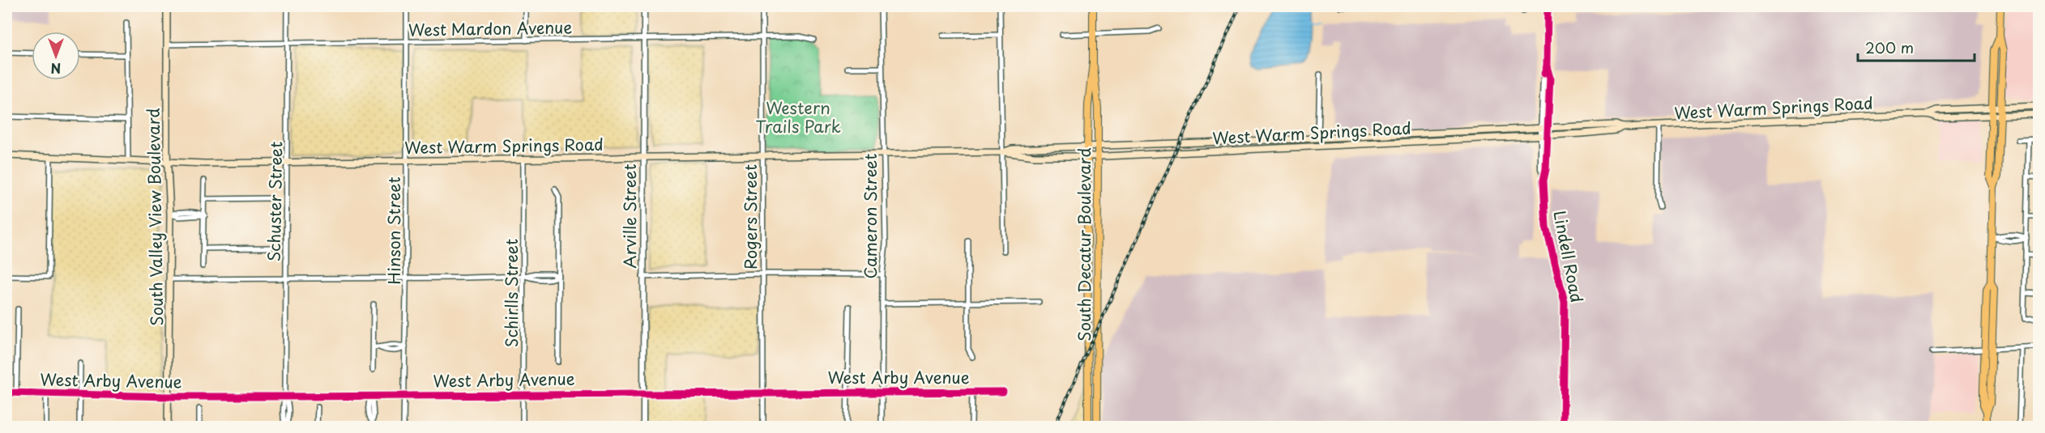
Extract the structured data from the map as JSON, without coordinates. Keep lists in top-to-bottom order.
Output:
{
  "streets": {
    "main road": ["West Warm Springs Road", "South Valley View Boulevard", "South Decatur Boulevard"],
    "street": [
      "West Mardon Avenue",
      "Schuster Street",
      "Arville Street",
      "Cameron Street",
      "Rogers Street",
      "Hinson Street",
      "Lindell Road",
      "Schirlls Street",
      "West Arby Avenue"
    ]
  },
  "crossings": [
    ["West Mardon Avenue", "Schuster Street"],
    ["West Mardon Avenue", "Arville Street"],
    ["West Mardon Avenue", "South Valley View Boulevard"],
    ["West Mardon Avenue", "Rogers Street"],
    ["West Mardon Avenue", "Hinson Street"],
    ["West Warm Springs Road", "Schuster Street"],
    ["West Warm Springs Road", "Arville Street"],
    ["West Warm Springs Road", "Cameron Street"],
    ["West Warm Springs Road", "South Valley View Boulevard"],
    ["West Warm Springs Road", "Rogers Street"],
    ["West Warm Springs Road", "Hinson Street"],
    ["West Warm Springs Road", "South Decatur Boulevard"],
    ["West Warm Springs Road", "Lindell Road"],
    ["West Warm Springs Road", "Schirlls Street"],
    ["Schuster Street", "West Arby Avenue"],
    ["Arville Street", "West Arby Avenue"],
    ["Cameron Street", "West Arby Avenue"],
    ["South Valley View Boulevard", "West Arby Avenue"],
    ["Rogers Street", "West Arby Avenue"],
    ["Hinson Street", "West Arby Avenue"],
    ["Schirlls Street", "West Arby Avenue"]
  ],
  "parks": ["Western Trails Park"],
  "scale_bar": "200 m",
  "north": "bottom"
}
